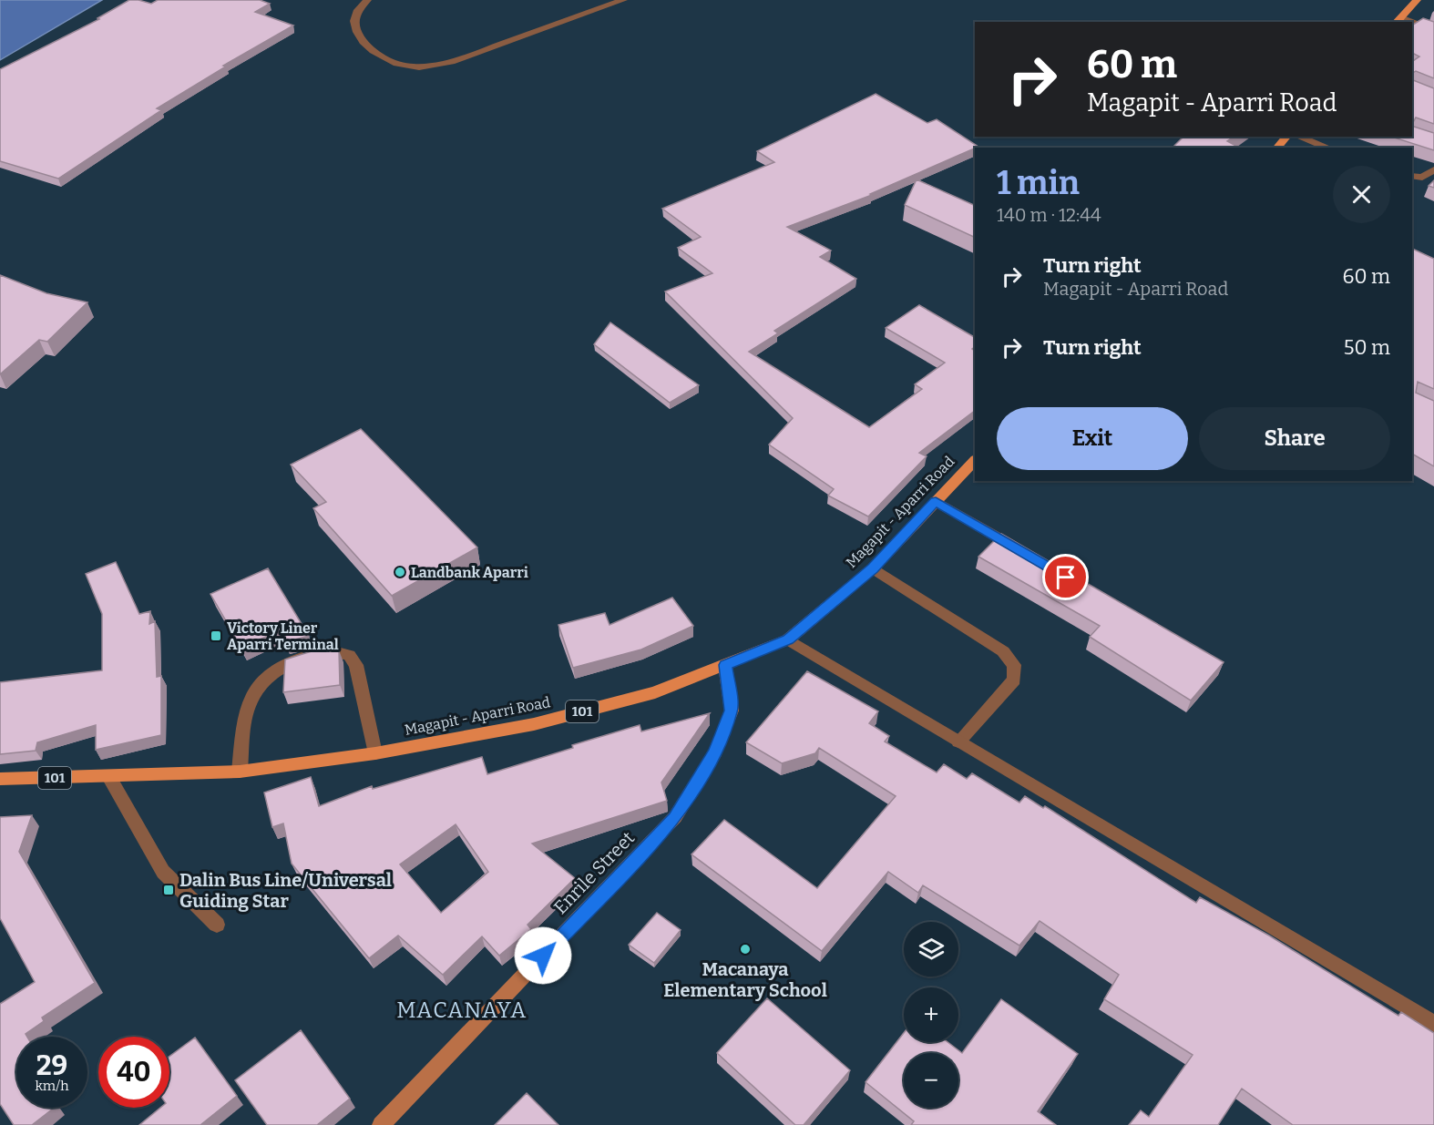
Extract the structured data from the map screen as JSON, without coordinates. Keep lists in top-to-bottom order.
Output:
{
  "streets": {
    "main road": ["Magapit - Aparri Road", "101"],
    "street": ["Enrile Street"]
  },
  "crossings": [
    ["Magapit - Aparri Road", "Enrile Street"]
  ],
  "districts": ["MACANAYA"],
  "places": {
    "other": ["Landbank Aparri", "Macanaya Elementary School"],
    "transit": ["Victory Liner Aparri Terminal", "Dalin Bus Line/Universal Guiding Star"]
  },
  "page": {
    "turn": ["60 m", "Magapit - Aparri Road"],
    "heading": ["1 min", "140 m · 12:44"],
    "list": [
      {
        "name": "Turn right",
        "note": "Magapit - Aparri Road",
        "value": "60 m"
      },
      {
        "name": "Turn right",
        "value": "50 m"
      }
    ],
    "buttons": ["Exit", "Share"],
    "map_buttons": ["+", "−"],
    "speed": "29 km/h",
    "limit": "40"
  }
}
